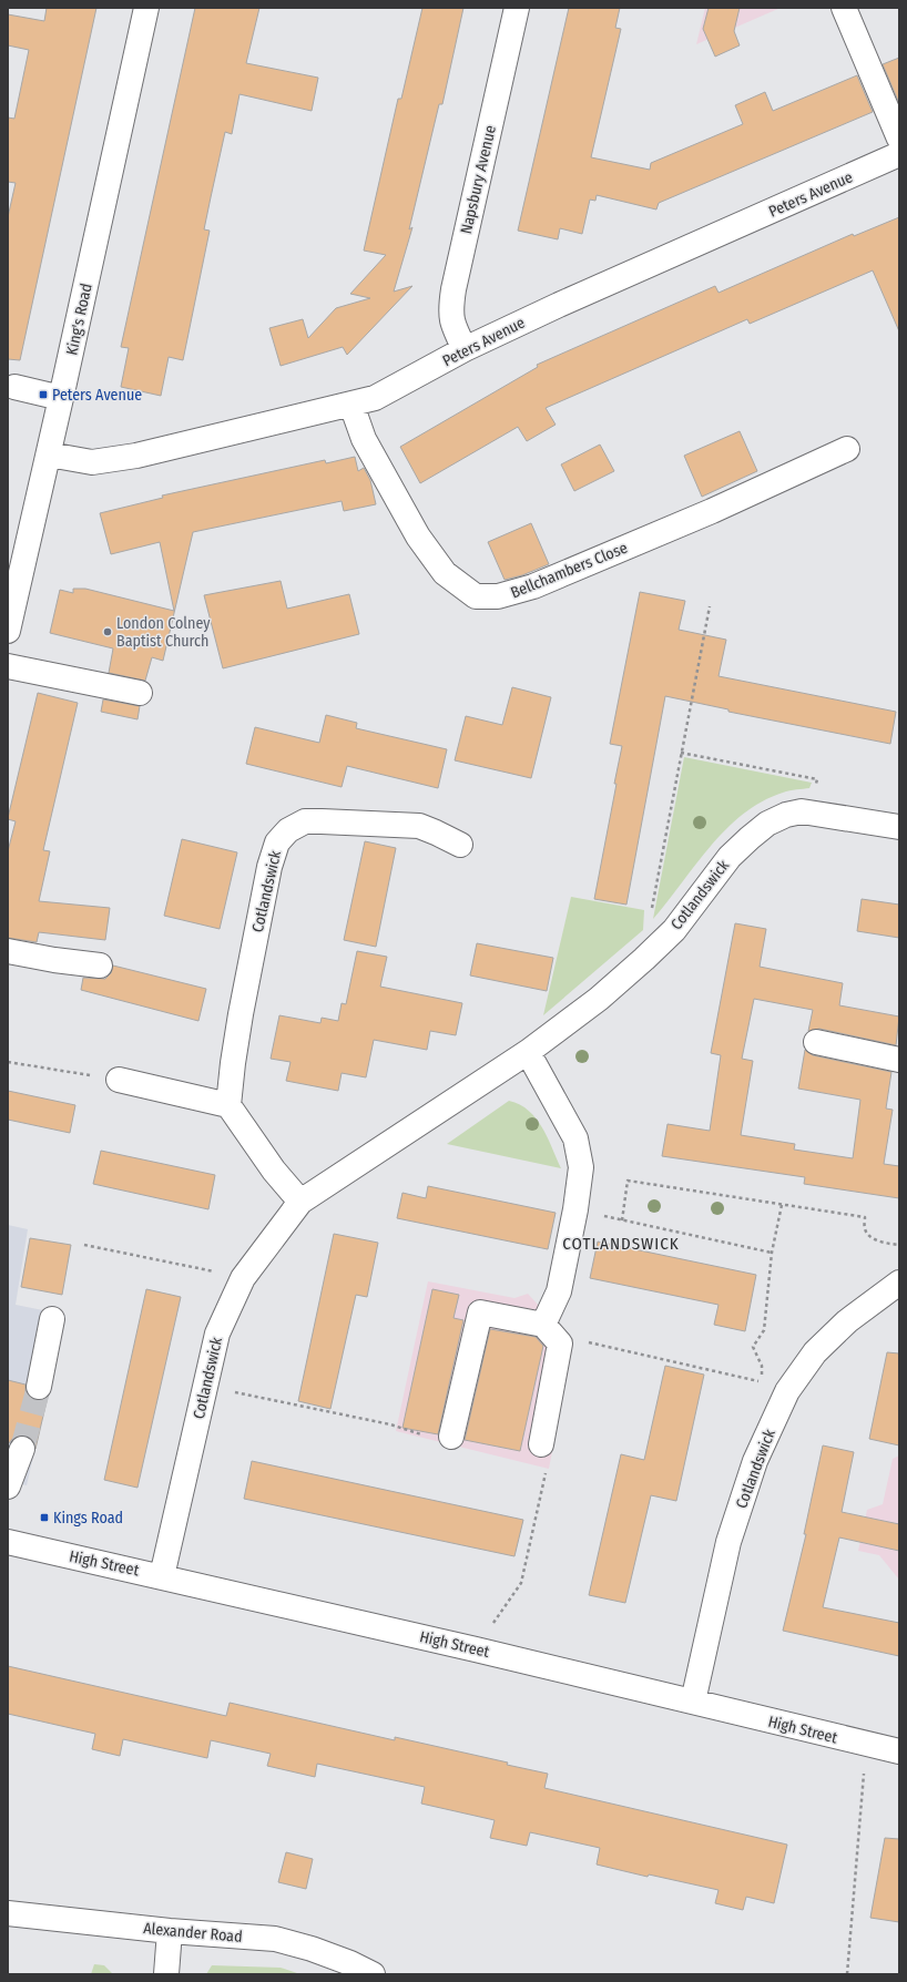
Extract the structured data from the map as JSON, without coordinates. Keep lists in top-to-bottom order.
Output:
{
  "streets": {
    "street": [
      "Napsbury Avenue",
      "Peters Avenue",
      "King's Road",
      "Bellchambers Close",
      "Cotlandswick",
      "High Street",
      "Alexander Road"
    ]
  },
  "crossings": [
    ["Napsbury Avenue", "Peters Avenue"],
    ["Peters Avenue", "King's Road"],
    ["Peters Avenue", "Bellchambers Close"],
    ["Cotlandswick", "High Street"]
  ],
  "districts": ["COTLANDSWICK"],
  "places": {
    "transit": ["Peters Avenue", "Kings Road"],
    "other": ["London Colney Baptist Church"]
  }
}
